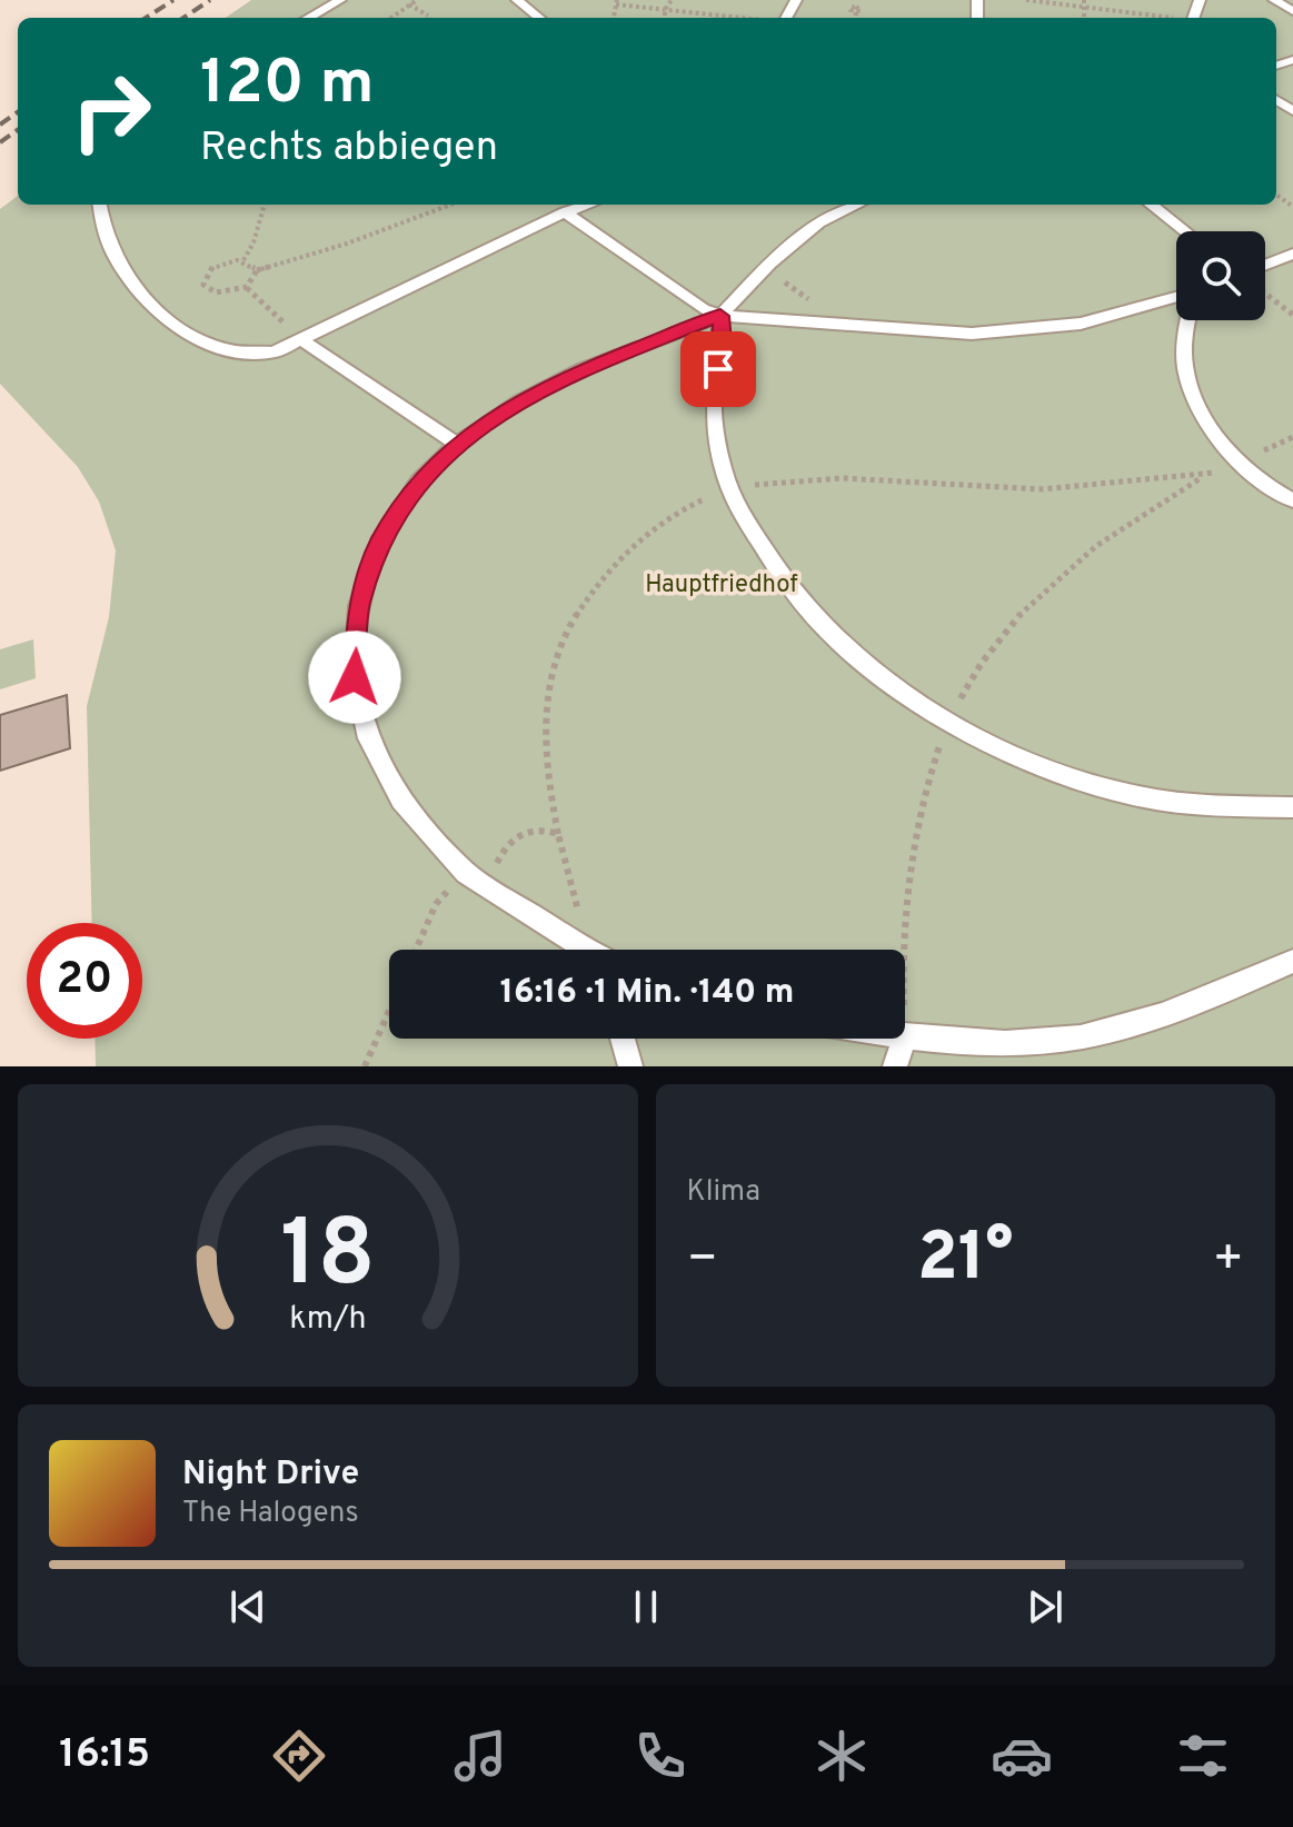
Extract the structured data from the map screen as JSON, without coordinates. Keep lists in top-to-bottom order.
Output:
{
  "parks": ["Hauptfriedhof"],
  "page": {
    "turn": ["120 m", "Rechts abbiegen"],
    "limit": "20",
    "trip": "16:16 · 1 Min. · 140 m",
    "tile": "Klima",
    "heat": ["−", "21°", "+"],
    "song": ["Night Drive", "The Halogens"],
    "tabs": "16:15",
    "gauge": ["18", "km/h"]
  }
}
